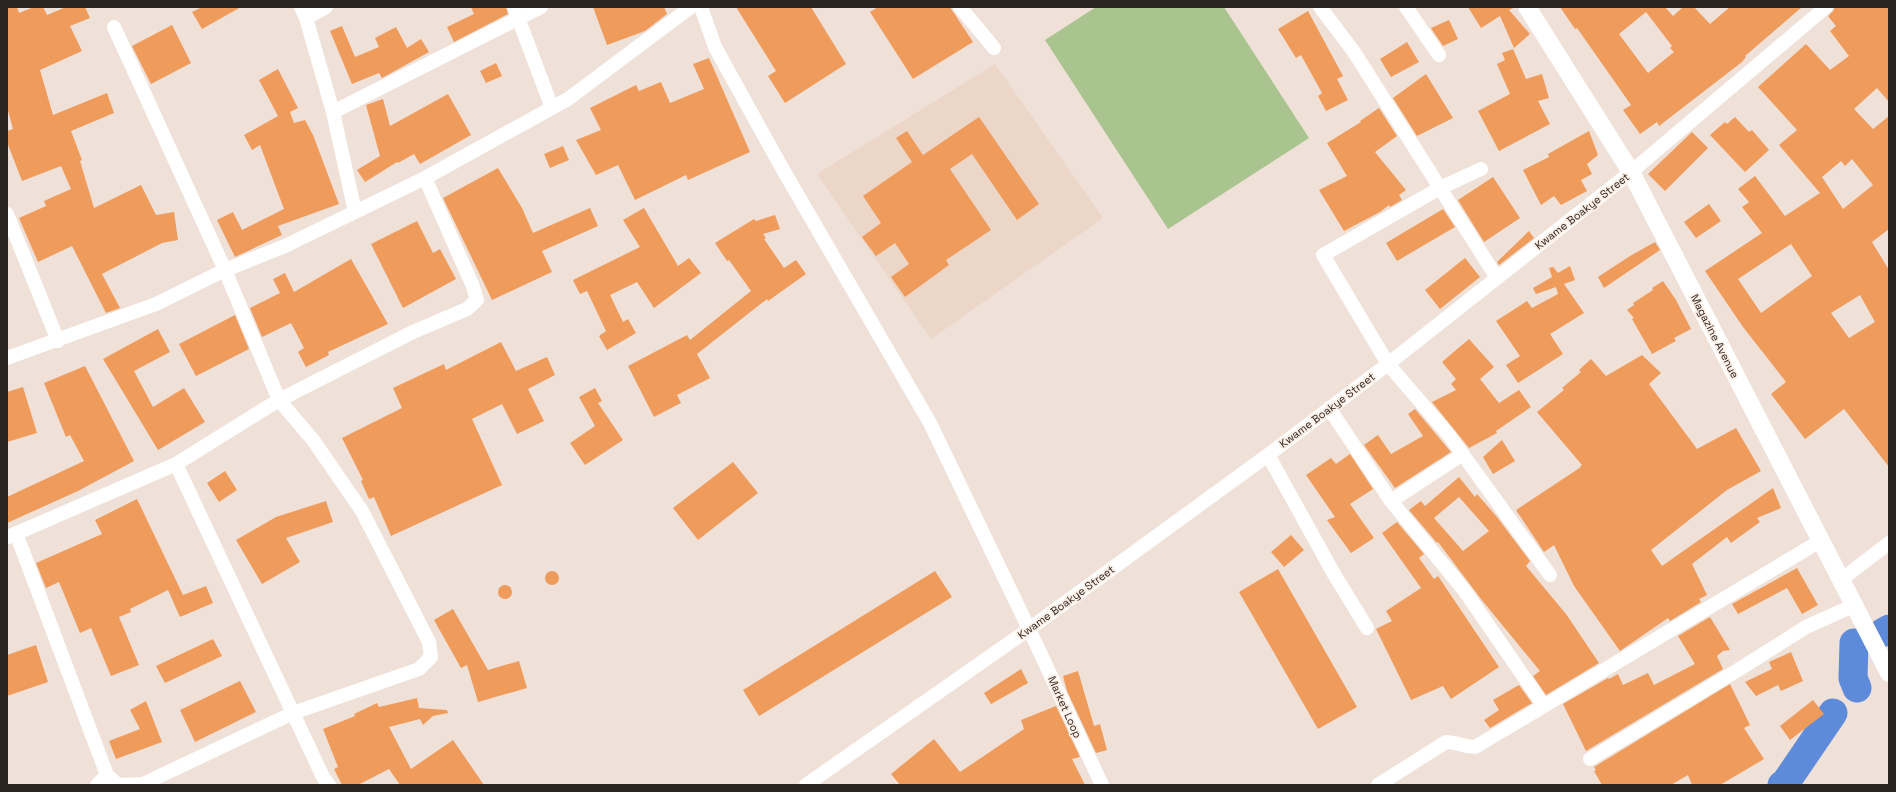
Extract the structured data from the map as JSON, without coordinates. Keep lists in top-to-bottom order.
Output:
{
  "streets": {
    "street": ["Kwame Boakye Street", "Magazine Avenue", "Market Loop"]
  },
  "crossings": [
    ["Kwame Boakye Street", "Magazine Avenue"],
    ["Kwame Boakye Street", "Market Loop"]
  ]
}
